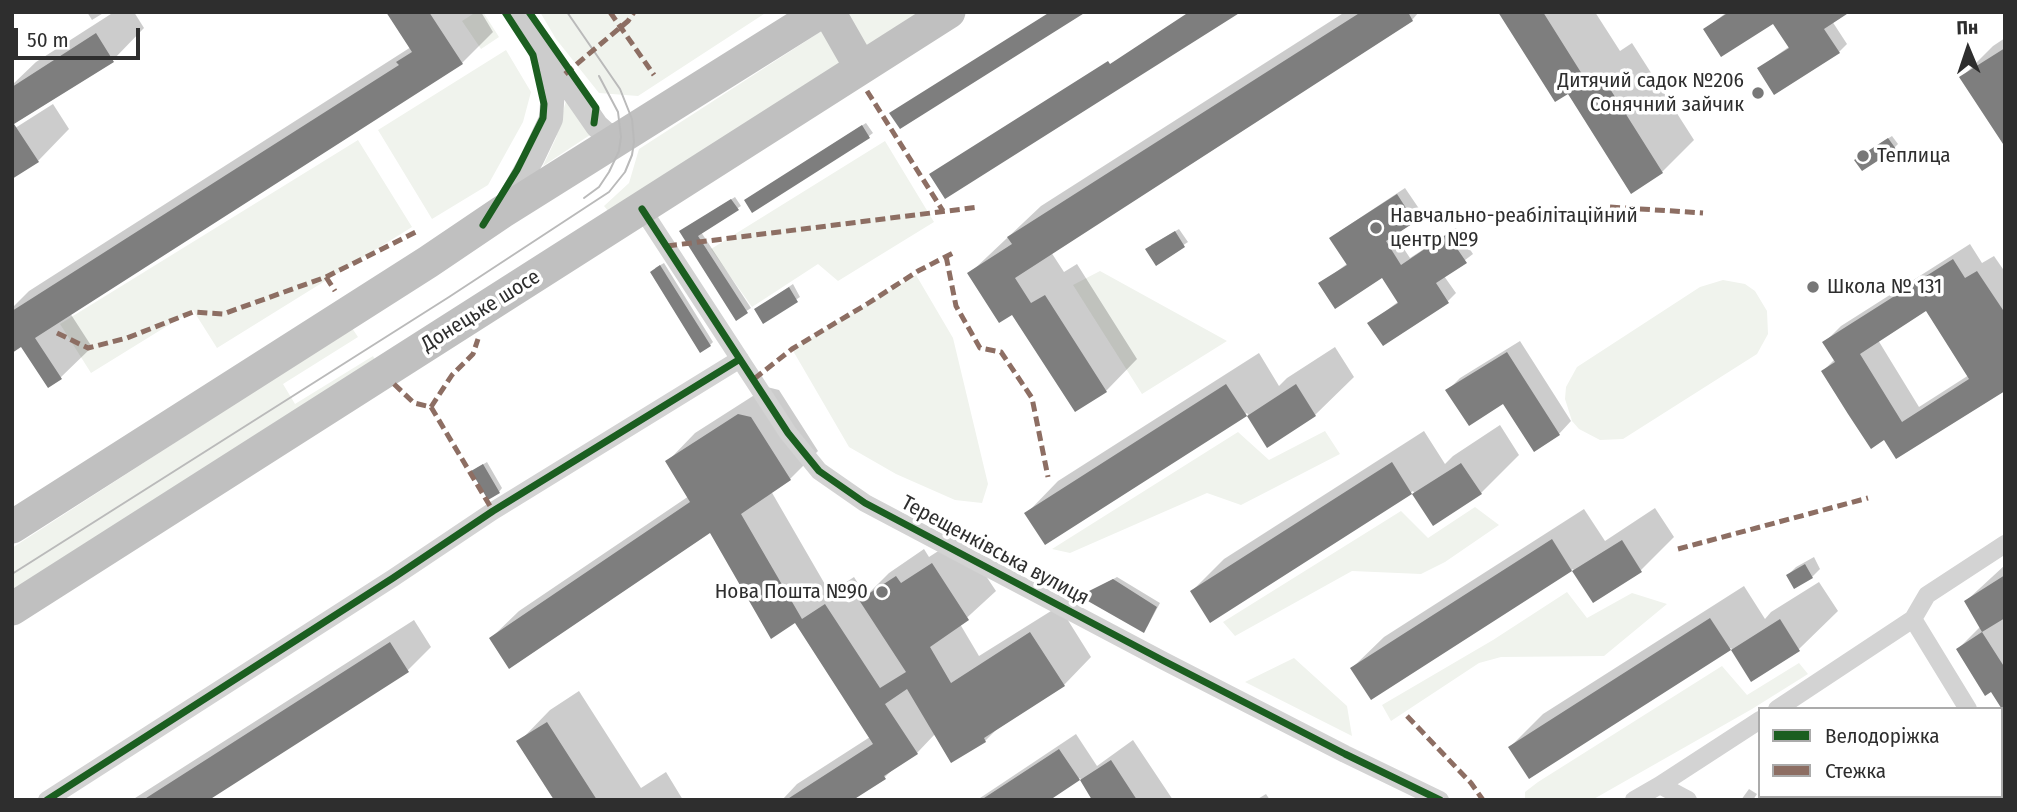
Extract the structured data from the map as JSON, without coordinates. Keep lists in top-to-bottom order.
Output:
{
  "streets": {
    "highway": ["Донецьке шосе"],
    "street": ["Терещенківська вулиця"]
  },
  "crossings": [
    ["Донецьке шосе", "Терещенківська вулиця"]
  ],
  "places": [
    "Дитячий садок №206 Сонячний зайчик",
    "Теплица",
    "Навчально-реабілітаційний центр №9",
    "Школа № 131",
    "Нова Пошта №90"
  ],
  "legend": ["Велодоріжка", "Стежка"],
  "scale_bar": "50 m",
  "north": "top"
}
